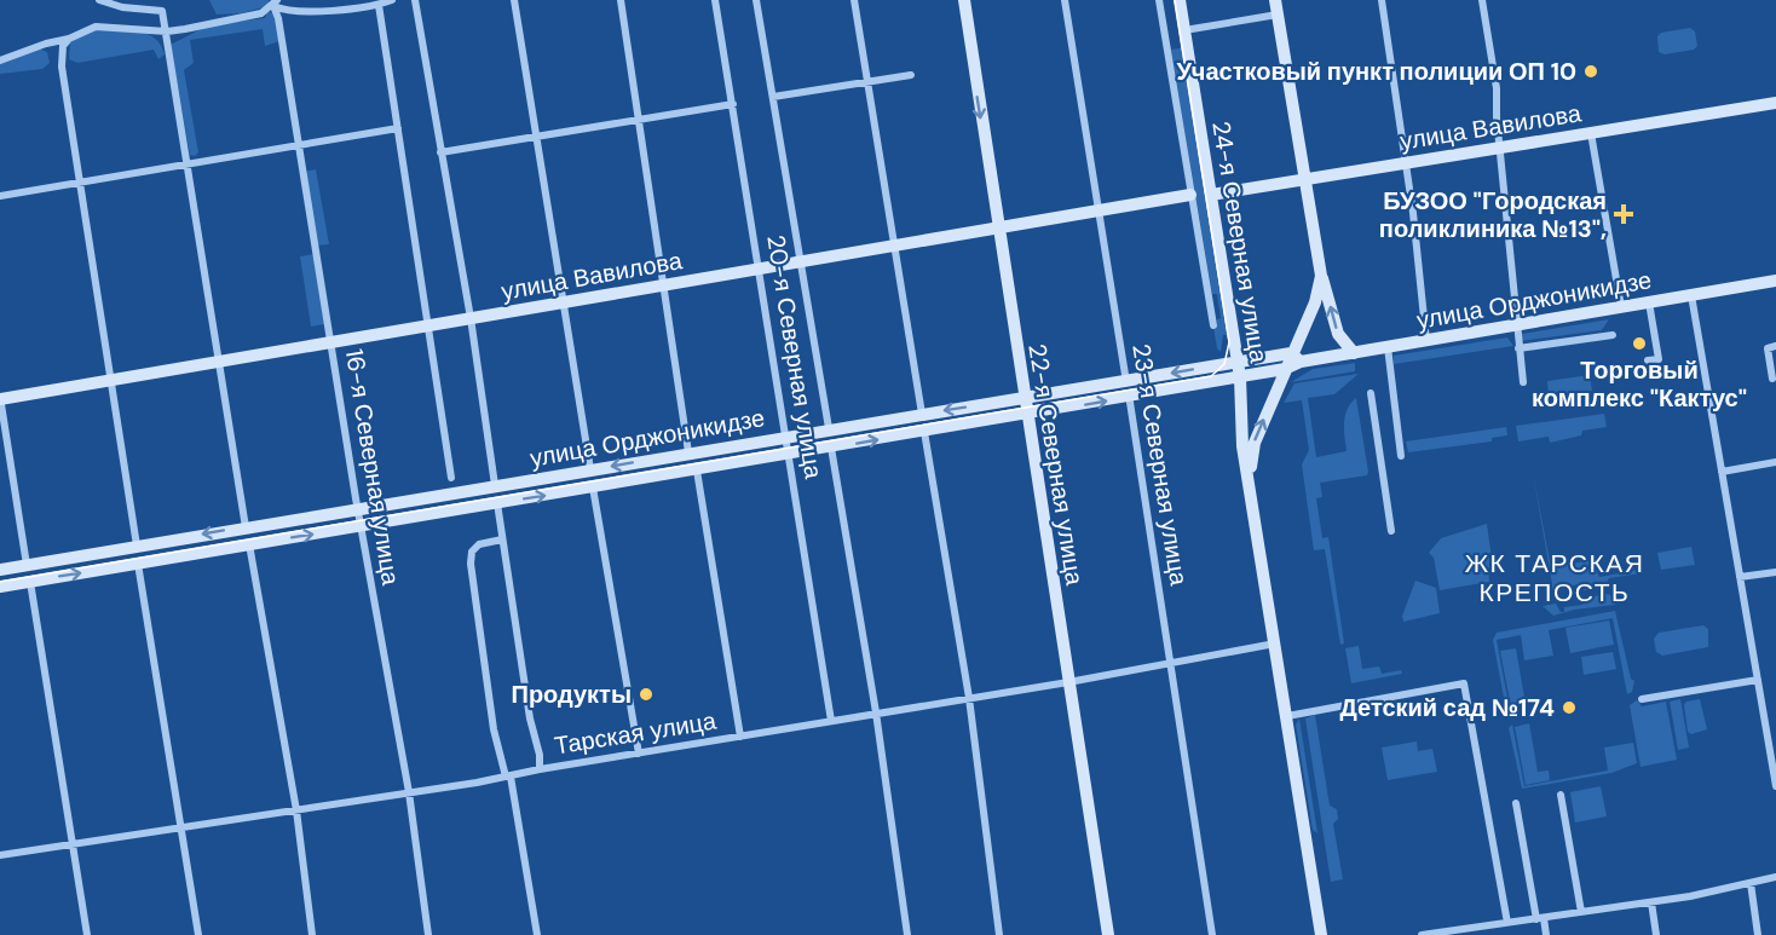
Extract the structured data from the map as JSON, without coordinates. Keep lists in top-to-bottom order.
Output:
{
  "streets": {
    "main road": [
      "улица Вавилова",
      "24-я Северная улица",
      "улица Орджоникидзе",
      "22-я Северная улица"
    ],
    "street": [
      "20-я Северная улица",
      "23-я Северная улица",
      "16-я Северная улица",
      "Тарская улица"
    ]
  },
  "crossings": [
    ["улица Вавилова", "24-я Северная улица"],
    ["улица Вавилова", "20-я Северная улица"],
    ["улица Вавилова", "22-я Северная улица"],
    ["улица Вавилова", "23-я Северная улица"],
    ["улица Вавилова", "16-я Северная улица"],
    ["24-я Северная улица", "улица Орджоникидзе"],
    ["24-я Северная улица", "Тарская улица"],
    ["улица Орджоникидзе", "20-я Северная улица"],
    ["улица Орджоникидзе", "22-я Северная улица"],
    ["улица Орджоникидзе", "23-я Северная улица"],
    ["улица Орджоникидзе", "16-я Северная улица"],
    ["20-я Северная улица", "Тарская улица"],
    ["22-я Северная улица", "Тарская улица"],
    ["23-я Северная улица", "Тарская улица"],
    ["16-я Северная улица", "Тарская улица"]
  ],
  "districts": ["ЖК ТАРСКАЯ КРЕПОСТЬ"],
  "places": {
    "other": [
      "Участковый пункт полиции ОП 10",
      "Торговый комплекс \"Кактус\"",
      "Продукты",
      "Детский сад №174"
    ],
    "health": ["БУЗОО \"Городская поликлиника №13\","]
  }
}
